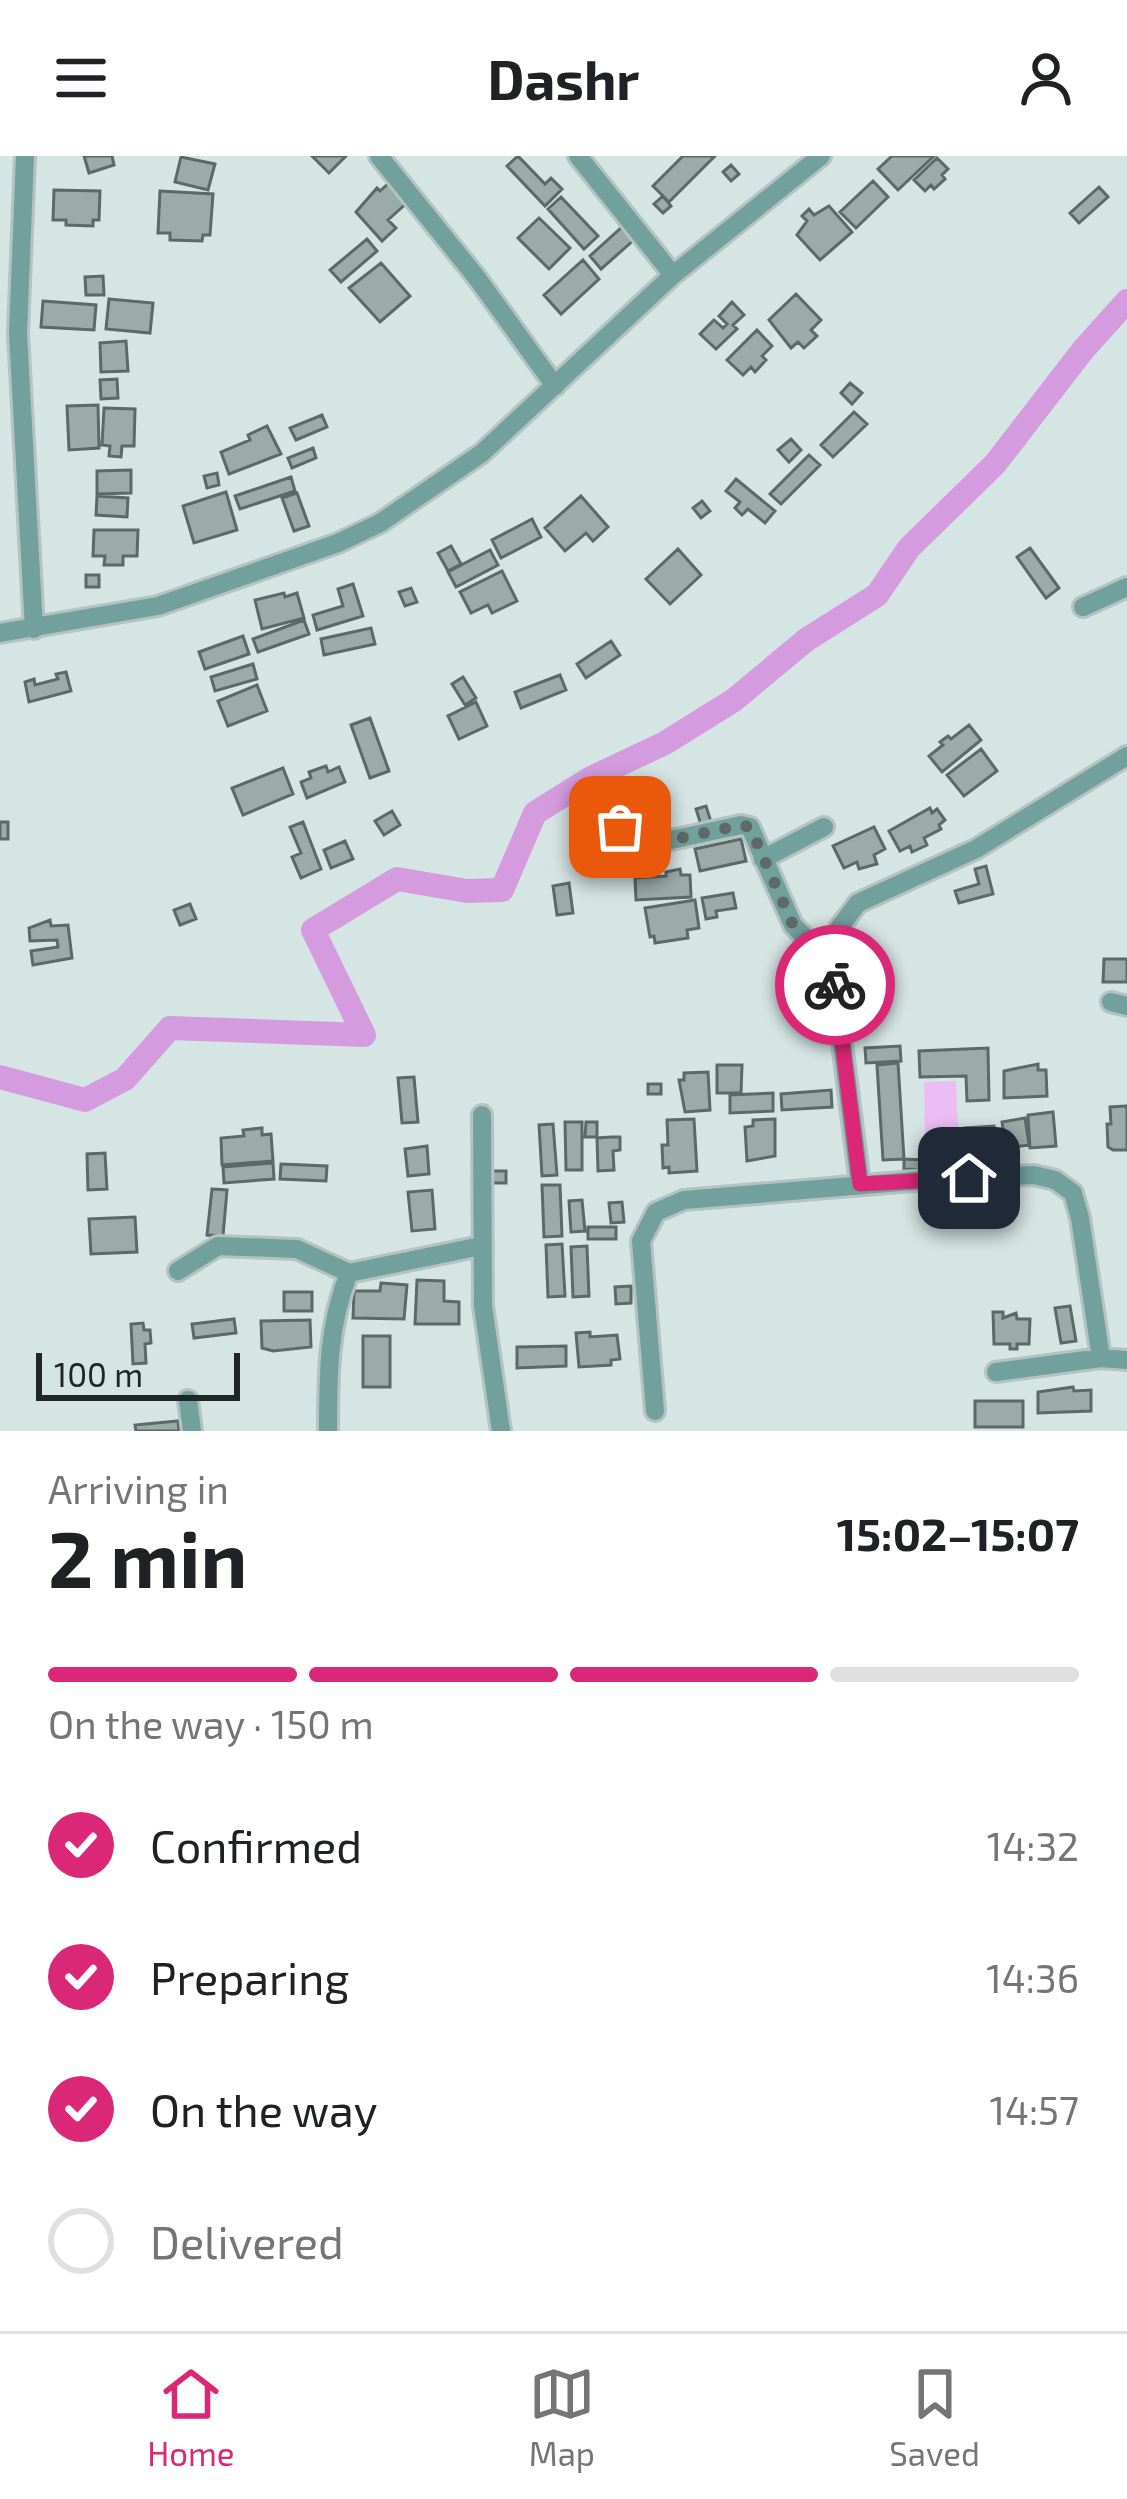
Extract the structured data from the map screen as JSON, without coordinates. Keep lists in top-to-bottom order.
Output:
{
  "scale_bar": "100 m",
  "page": {
    "header": "Dashr",
    "scale": "100 m",
    "heading": ["2 min", "Arriving in", "15:02–15:07"],
    "bar": "On the way · 150 m",
    "list": [
      ["Confirmed", "14:32"],
      ["Preparing", "14:36"],
      ["On the way", "14:57"],
      "Delivered"
    ],
    "tabs": ["Home", "Map", "Saved"]
  }
}
